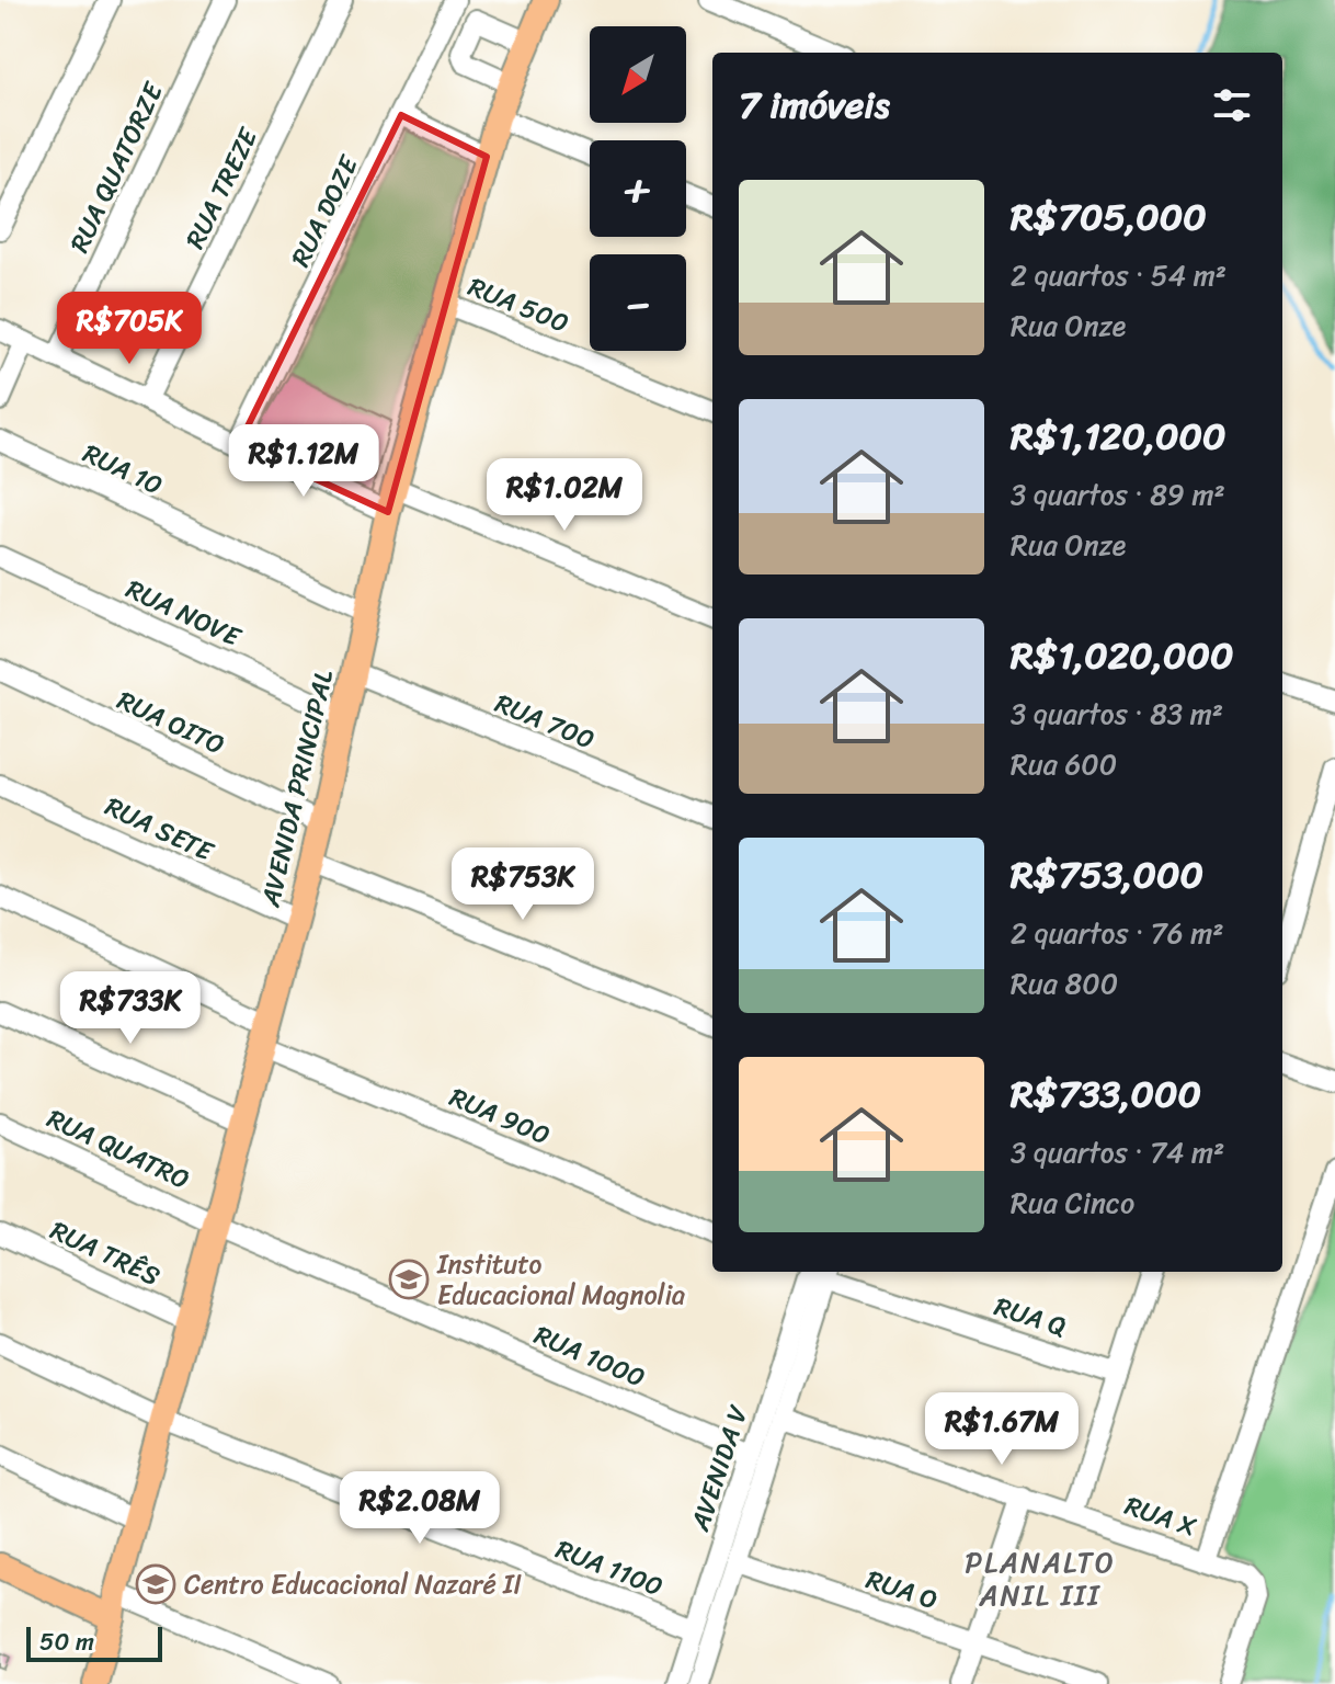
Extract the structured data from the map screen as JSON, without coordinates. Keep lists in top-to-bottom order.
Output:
{
  "streets": {
    "main road": ["AVENIDA PRINCIPAL"],
    "street": [
      "RUA QUATORZE",
      "RUA TREZE",
      "RUA DOZE",
      "RUA 500",
      "RUA 10",
      "RUA NOVE",
      "RUA 700",
      "RUA OITO",
      "RUA SETE",
      "RUA 900",
      "RUA QUATRO",
      "RUA TRÊS",
      "RUA Q",
      "RUA 1000",
      "AVENIDA V",
      "RUA X",
      "RUA 1100",
      "RUA O"
    ]
  },
  "crossings": [
    ["RUA 500", "AVENIDA PRINCIPAL"],
    ["RUA 10", "AVENIDA PRINCIPAL"],
    ["RUA NOVE", "AVENIDA PRINCIPAL"],
    ["RUA 700", "AVENIDA PRINCIPAL"],
    ["RUA OITO", "AVENIDA PRINCIPAL"],
    ["AVENIDA PRINCIPAL", "RUA SETE"],
    ["AVENIDA PRINCIPAL", "RUA 900"],
    ["AVENIDA PRINCIPAL", "RUA QUATRO"],
    ["AVENIDA PRINCIPAL", "RUA TRÊS"],
    ["AVENIDA PRINCIPAL", "RUA 1000"],
    ["AVENIDA PRINCIPAL", "RUA 1100"],
    ["RUA QUATRO", "RUA 1000"],
    ["RUA 1000", "AVENIDA V"],
    ["AVENIDA V", "RUA X"],
    ["AVENIDA V", "RUA 1100"],
    ["AVENIDA V", "RUA O"]
  ],
  "districts": ["PLANALTO ANIL III"],
  "places": {
    "school or university": ["Instituto Educacional Magnolia", "Centro Educacional Nazaré II"]
  },
  "scale_bar": "50 m",
  "north": "bottom left",
  "page": {
    "map_buttons": ["+", "−"],
    "heading": "7 imóveis",
    "list": [
      {
        "name": "R$705,000",
        "note": "2 quartos · 54 m² · Rua Onze"
      },
      {
        "name": "R$1,120,000",
        "note": "3 quartos · 89 m² · Rua Onze"
      },
      {
        "name": "R$1,020,000",
        "note": "3 quartos · 83 m² · Rua 600"
      },
      {
        "name": "R$753,000",
        "note": "2 quartos · 76 m² · Rua 800"
      },
      {
        "name": "R$733,000",
        "note": "3 quartos · 74 m² · Rua Cinco"
      }
    ],
    "price": [
      "R$705K",
      "R$1.12M",
      "R$1.02M",
      "R$753K",
      "R$733K",
      "R$1.67M",
      "R$2.08M"
    ],
    "scale": "50 m"
  }
}
